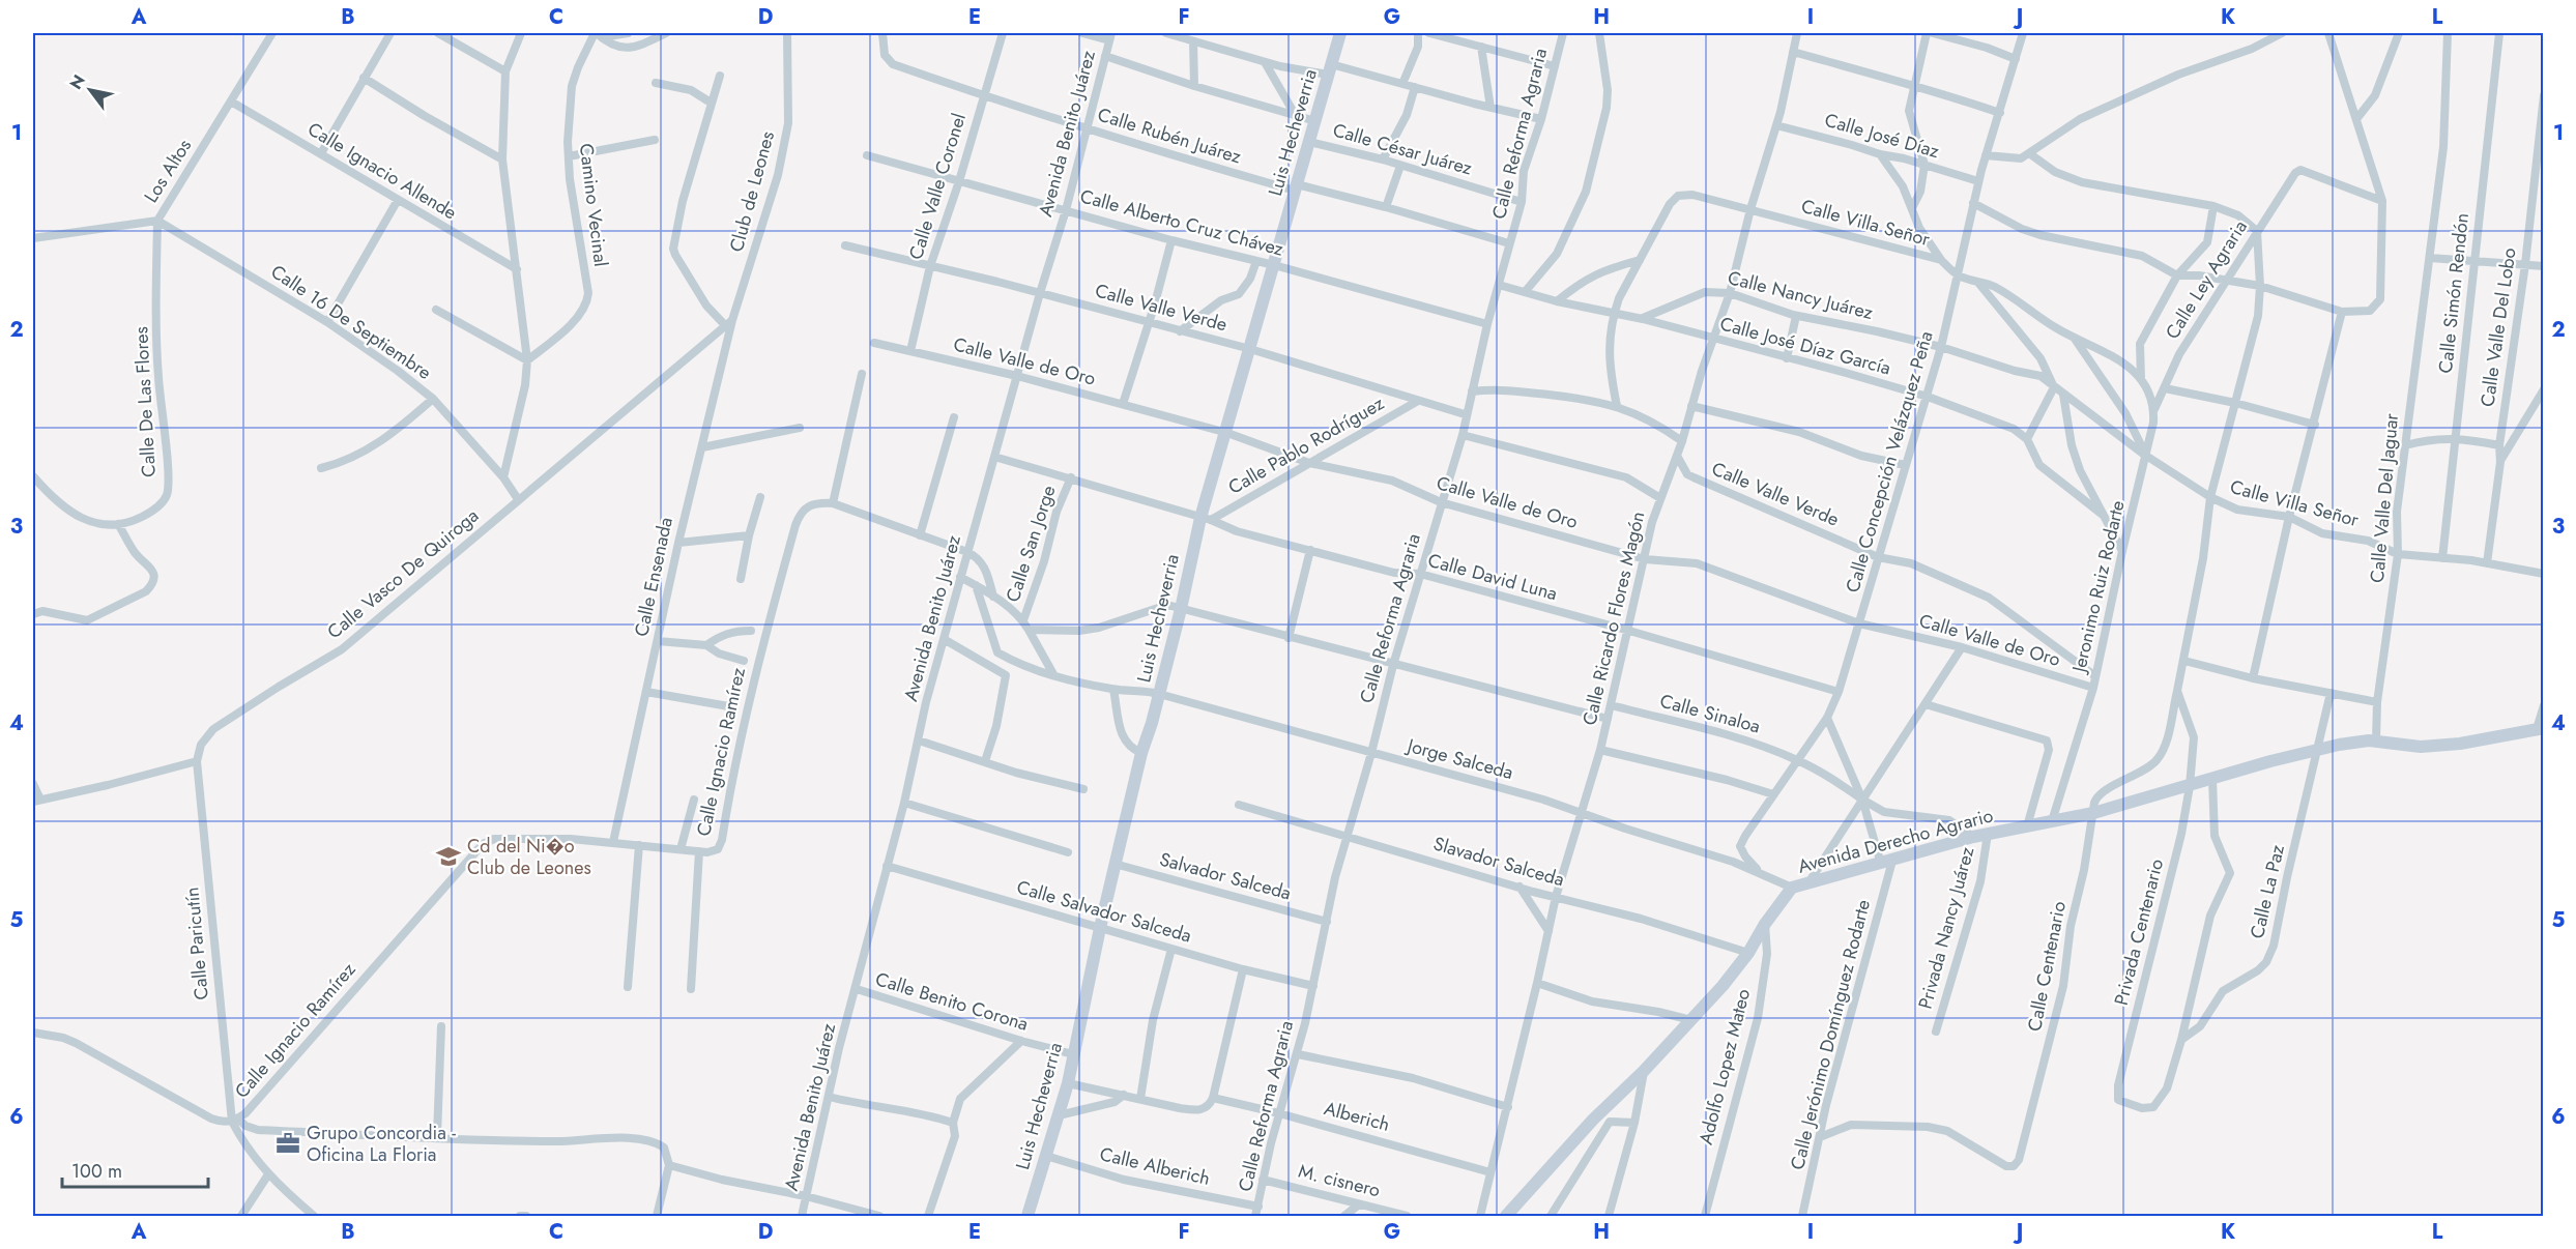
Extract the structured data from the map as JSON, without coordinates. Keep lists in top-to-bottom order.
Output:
{
  "streets": {
    "street": [
      "Luis Hecheverria",
      "Avenida Benito Juárez",
      "Calle Reforma Agraria",
      "Calle Rubén Juárez",
      "Calle José Díaz",
      "Calle César Juárez",
      "Los Altos",
      "Calle Ignacio Allende",
      "Calle Valle Coronel",
      "Club de Leones",
      "Camino Vecinal",
      "Calle Alberto Cruz Chávez",
      "Calle Villa Señor",
      "Calle Ley Agraria",
      "Calle Simón Rendón",
      "Calle Nancy Juárez",
      "Calle Valle Verde",
      "Calle 16 De Septiembre",
      "Calle Valle Del Lobo",
      "Calle José Díaz García",
      "Calle Valle de Oro",
      "Calle De Las Flores",
      "Calle Pablo Rodríguez",
      "Calle Concepción Velázquez Peña",
      "Calle Valle Del Jaguar",
      "Calle San Jorge",
      "Calle Vasco De Quiroga",
      "Calle Ensenada",
      "Calle David Luna",
      "Jeronimo Ruiz Rodarte",
      "Calle Ricardo Flores Magón",
      "Calle Sinaloa",
      "Calle Ignacio Ramírez",
      "Jorge Salceda",
      "Avenida Derecho Agrario",
      "Slavador Salceda",
      "Salvador Salceda",
      "Calle La Paz",
      "Calle Salvador Salceda",
      "Privada Nancy Juárez",
      "Privada Centenario",
      "Calle Paricutín",
      "Calle Centenario",
      "Calle Benito Corona",
      "Calle Jerónimo Domínguez Rodarte",
      "Adolfo Lopez Mateo",
      "Alberich",
      "Calle Alberich",
      "M. cisnero"
    ]
  },
  "crossings": [
    ["Luis Hecheverria", "Calle Rubén Juárez"],
    ["Luis Hecheverria", "Calle César Juárez"],
    ["Luis Hecheverria", "Calle Alberto Cruz Chávez"],
    ["Luis Hecheverria", "Calle Valle Verde"],
    ["Luis Hecheverria", "Calle Valle de Oro"],
    ["Luis Hecheverria", "Calle Pablo Rodríguez"],
    ["Luis Hecheverria", "Calle David Luna"],
    ["Luis Hecheverria", "Jorge Salceda"],
    ["Luis Hecheverria", "Salvador Salceda"],
    ["Luis Hecheverria", "Calle Salvador Salceda"],
    ["Luis Hecheverria", "Calle Benito Corona"],
    ["Luis Hecheverria", "Calle Alberich"],
    ["Avenida Benito Juárez", "Calle Rubén Juárez"],
    ["Avenida Benito Juárez", "Calle Alberto Cruz Chávez"],
    ["Avenida Benito Juárez", "Calle Valle Verde"],
    ["Avenida Benito Juárez", "Calle Valle de Oro"],
    ["Avenida Benito Juárez", "Calle David Luna"],
    ["Avenida Benito Juárez", "Calle Salvador Salceda"],
    ["Avenida Benito Juárez", "Calle Benito Corona"],
    ["Calle Reforma Agraria", "Calle Rubén Juárez"],
    ["Calle Reforma Agraria", "Calle César Juárez"],
    ["Calle Reforma Agraria", "Calle Alberto Cruz Chávez"],
    ["Calle Reforma Agraria", "Calle Valle Verde"],
    ["Calle Reforma Agraria", "Calle José Díaz García"],
    ["Calle Reforma Agraria", "Calle Valle de Oro"],
    ["Calle Reforma Agraria", "Calle David Luna"],
    ["Calle Reforma Agraria", "Jorge Salceda"],
    ["Calle Reforma Agraria", "Slavador Salceda"],
    ["Calle Reforma Agraria", "Salvador Salceda"],
    ["Calle Reforma Agraria", "Calle Salvador Salceda"],
    ["Calle Reforma Agraria", "Alberich"],
    ["Calle Reforma Agraria", "Calle Alberich"],
    ["Calle Reforma Agraria", "M. cisnero"],
    ["Calle Rubén Juárez", "Calle Valle Coronel"],
    ["Calle José Díaz", "Calle Concepción Velázquez Peña"],
    ["Calle José Díaz", "Calle Ricardo Flores Magón"],
    ["Los Altos", "Calle Ignacio Allende"],
    ["Los Altos", "Calle 16 De Septiembre"],
    ["Los Altos", "Calle De Las Flores"],
    ["Calle Valle Coronel", "Calle Alberto Cruz Chávez"],
    ["Calle Valle Coronel", "Calle Valle Verde"],
    ["Calle Valle Coronel", "Calle Valle de Oro"],
    ["Club de Leones", "Calle Vasco De Quiroga"],
    ["Club de Leones", "Calle Ensenada"],
    ["Calle Villa Señor", "Calle Simón Rendón"],
    ["Calle Villa Señor", "Calle Nancy Juárez"],
    ["Calle Villa Señor", "Calle Valle Del Lobo"],
    ["Calle Villa Señor", "Calle Concepción Velázquez Peña"],
    ["Calle Villa Señor", "Calle Valle Del Jaguar"],
    ["Calle Villa Señor", "Jeronimo Ruiz Rodarte"],
    ["Calle Villa Señor", "Calle Ricardo Flores Magón"],
    ["Calle Ley Agraria", "Jeronimo Ruiz Rodarte"],
    ["Calle Nancy Juárez", "Calle José Díaz García"],
    ["Calle Nancy Juárez", "Calle Concepción Velázquez Peña"],
    ["Calle Nancy Juárez", "Jeronimo Ruiz Rodarte"],
    ["Calle Nancy Juárez", "Calle Ricardo Flores Magón"],
    ["Calle Valle Verde", "Calle Pablo Rodríguez"],
    ["Calle Valle Verde", "Calle Concepción Velázquez Peña"],
    ["Calle Valle Verde", "Jeronimo Ruiz Rodarte"],
    ["Calle Valle Verde", "Calle Ricardo Flores Magón"],
    ["Calle 16 De Septiembre", "Calle De Las Flores"],
    ["Calle José Díaz García", "Calle Concepción Velázquez Peña"],
    ["Calle José Díaz García", "Calle Ricardo Flores Magón"],
    ["Calle Valle de Oro", "Calle Pablo Rodríguez"],
    ["Calle Valle de Oro", "Calle Concepción Velázquez Peña"],
    ["Calle Valle de Oro", "Jeronimo Ruiz Rodarte"],
    ["Calle Valle de Oro", "Calle Ricardo Flores Magón"],
    ["Calle Pablo Rodríguez", "Calle David Luna"],
    ["Calle Concepción Velázquez Peña", "Calle David Luna"],
    ["Calle Concepción Velázquez Peña", "Calle Sinaloa"],
    ["Calle Concepción Velázquez Peña", "Jorge Salceda"],
    ["Calle Valle Del Jaguar", "Avenida Derecho Agrario"],
    ["Calle San Jorge", "Calle David Luna"],
    ["Calle Vasco De Quiroga", "Calle Ensenada"],
    ["Calle Vasco De Quiroga", "Calle Paricutín"],
    ["Calle Ensenada", "Calle Ignacio Ramírez"],
    ["Calle David Luna", "Calle Ricardo Flores Magón"],
    ["Jeronimo Ruiz Rodarte", "Avenida Derecho Agrario"],
    ["Calle Ricardo Flores Magón", "Calle Sinaloa"],
    ["Calle Ricardo Flores Magón", "Jorge Salceda"],
    ["Calle Ricardo Flores Magón", "Slavador Salceda"],
    ["Calle Ricardo Flores Magón", "Alberich"],
    ["Calle Sinaloa", "Avenida Derecho Agrario"],
    ["Calle Ignacio Ramírez", "Calle Paricutín"],
    ["Jorge Salceda", "Avenida Derecho Agrario"],
    ["Avenida Derecho Agrario", "Slavador Salceda"],
    ["Avenida Derecho Agrario", "Calle La Paz"],
    ["Avenida Derecho Agrario", "Privada Nancy Juárez"],
    ["Avenida Derecho Agrario", "Privada Centenario"],
    ["Avenida Derecho Agrario", "Calle Centenario"],
    ["Avenida Derecho Agrario", "Calle Jerónimo Domínguez Rodarte"],
    ["Avenida Derecho Agrario", "Adolfo Lopez Mateo"],
    ["Calle La Paz", "Privada Centenario"],
    ["Calle Centenario", "Calle Jerónimo Domínguez Rodarte"]
  ],
  "places": {
    "school or university": ["Cd del Ni�o Club de Leones"],
    "office": ["Grupo Concordia - Oficina La Floria"]
  },
  "scale_bar": "100 m",
  "north": "top left",
  "grid": {
    "columns": [
      "A",
      "B",
      "C",
      "D",
      "E",
      "F",
      "G",
      "H",
      "I",
      "J",
      "K",
      "L"
    ],
    "rows": [
      "1",
      "2",
      "3",
      "4",
      "5",
      "6"
    ]
  }
}
